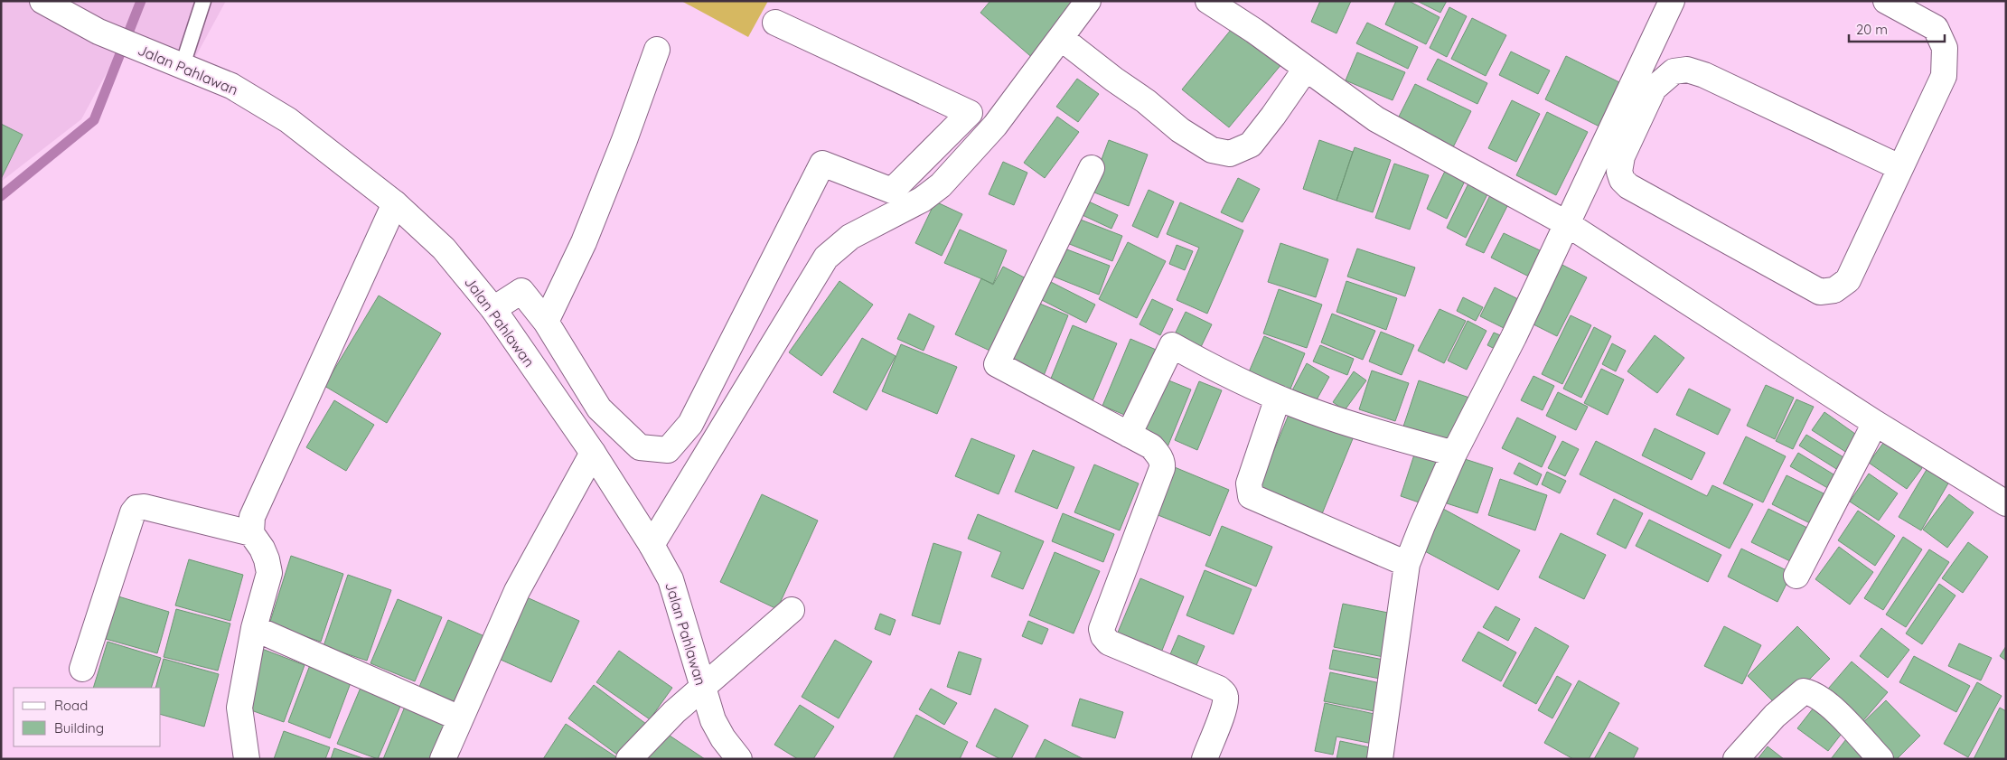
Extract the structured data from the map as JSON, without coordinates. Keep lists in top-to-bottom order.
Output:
{
  "streets": {
    "street": ["Jalan Pahlawan"]
  },
  "legend": ["Road", "Building"],
  "scale_bar": "20 m"
}
